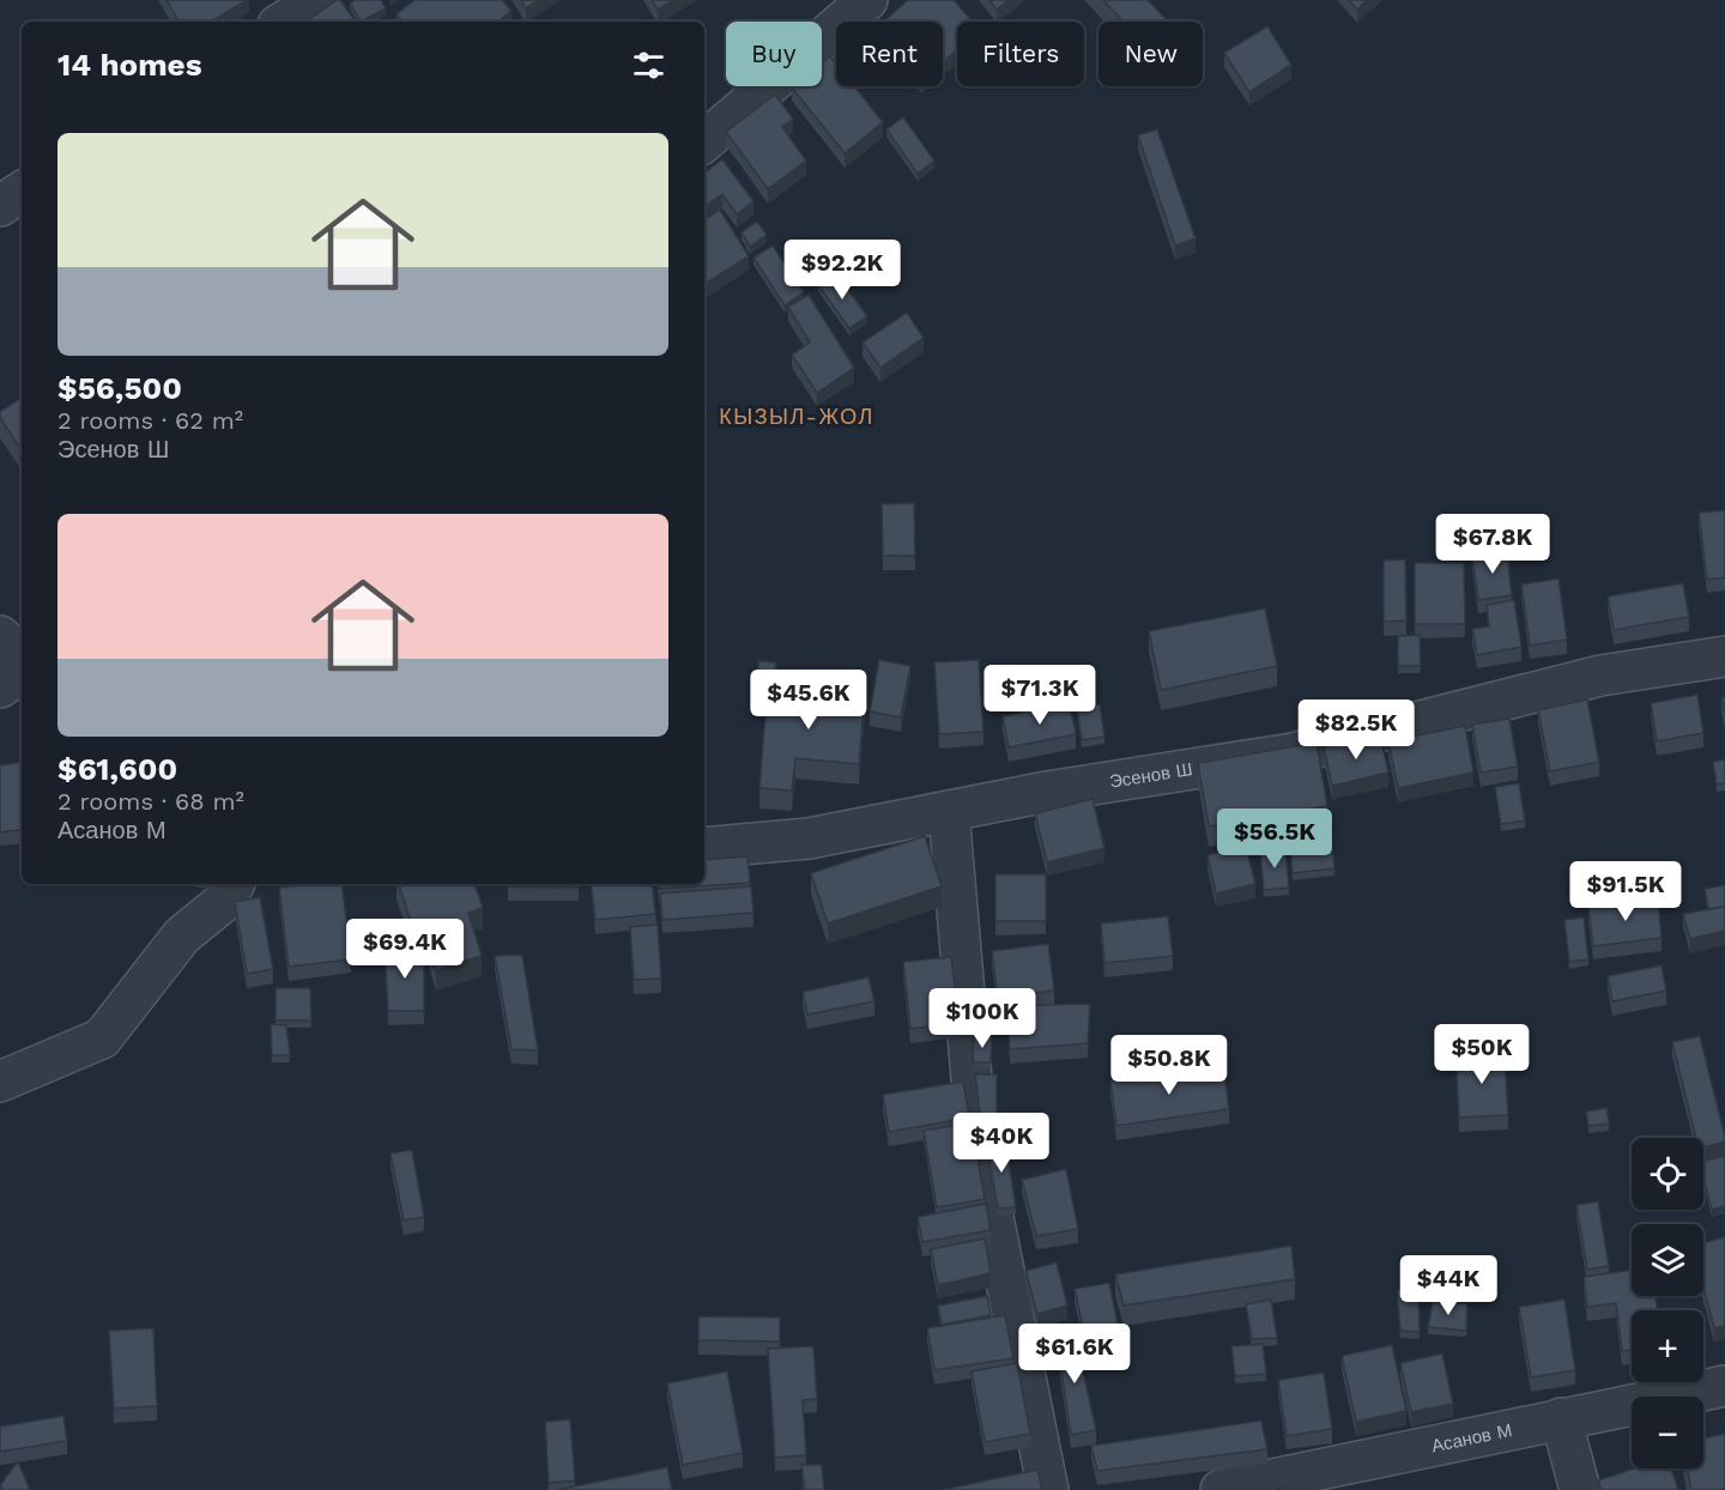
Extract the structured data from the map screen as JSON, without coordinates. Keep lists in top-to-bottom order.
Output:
{
  "streets": {
    "street": ["Эсенов Ш", "Асанов М"]
  },
  "districts": ["КЫЗЫЛ-ЖОЛ"],
  "page": {
    "chip": [
      "Buy",
      "Rent",
      "Filters",
      "New"
    ],
    "heading": "14 homes",
    "list": [
      {
        "name": "$56,500",
        "note": "2 rooms · 62 m² · Эсенов Ш"
      },
      {
        "name": "$61,600",
        "note": "2 rooms · 68 m² · Асанов М"
      }
    ],
    "price": [
      "$92.2K",
      "$67.8K",
      "$71.3K",
      "$45.6K",
      "$82.5K",
      "$56.5K",
      "$91.5K",
      "$69.4K",
      "$100K",
      "$50K",
      "$50.8K",
      "$40K",
      "$44K",
      "$61.6K"
    ],
    "map_buttons": ["+", "−"]
  }
}
